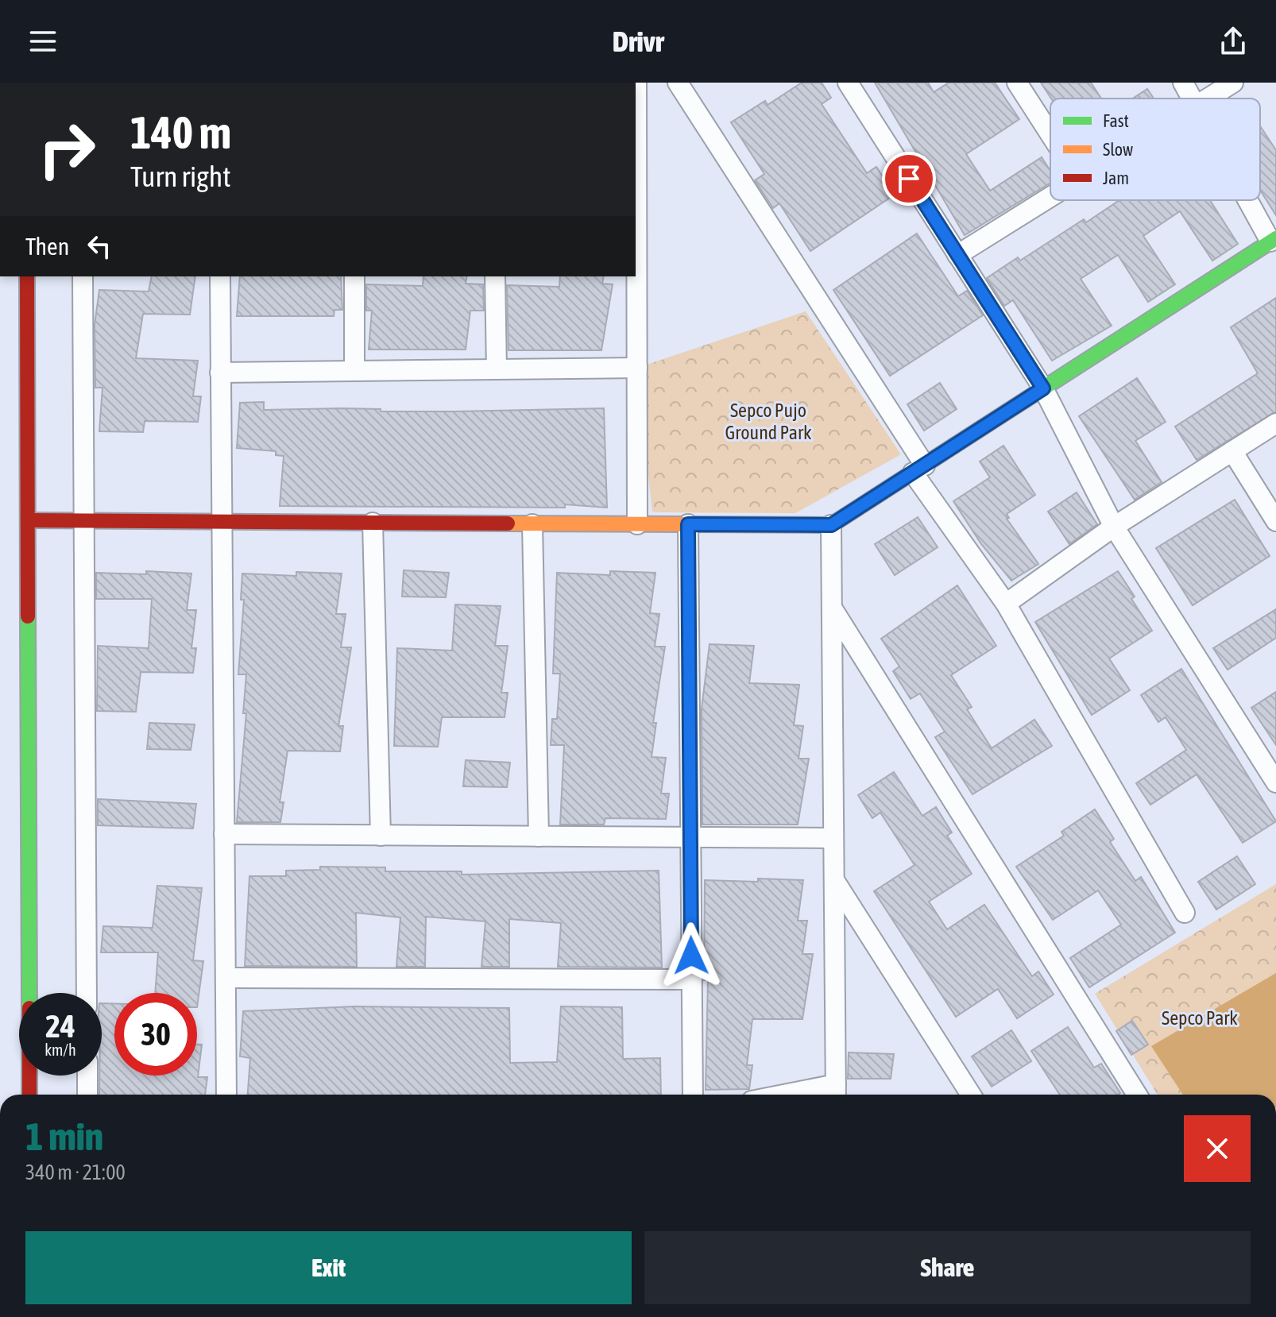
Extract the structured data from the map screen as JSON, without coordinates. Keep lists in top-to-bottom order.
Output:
{
  "parks": ["Sepco Pujo Ground Park", "Sepco Park"],
  "legend": ["Fast", "Slow", "Jam"],
  "page": {
    "header": "Drivr",
    "turn": ["140 m", "Turn right"],
    "then": "Then",
    "speed": "24 km/h",
    "limit": "30",
    "heading": ["1 min", "340 m · 21:00"],
    "buttons": ["Exit", "Share"]
  }
}
